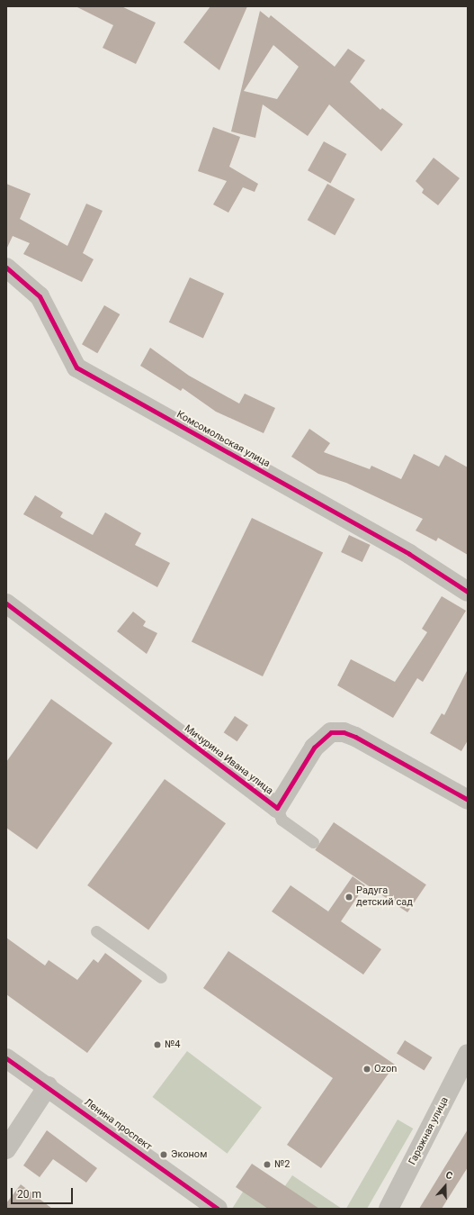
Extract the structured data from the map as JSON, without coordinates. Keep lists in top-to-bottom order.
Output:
{
  "streets": {
    "street": [
      "Комсомольская улица",
      "Мичурина Ивана улица",
      "Ленина проспект",
      "Гаражная улица"
    ]
  },
  "places": [
    "Радуга детский сад",
    "№4",
    "Ozon",
    "Эконом",
    "№2"
  ],
  "scale_bar": "20 m",
  "north": "top"
}
